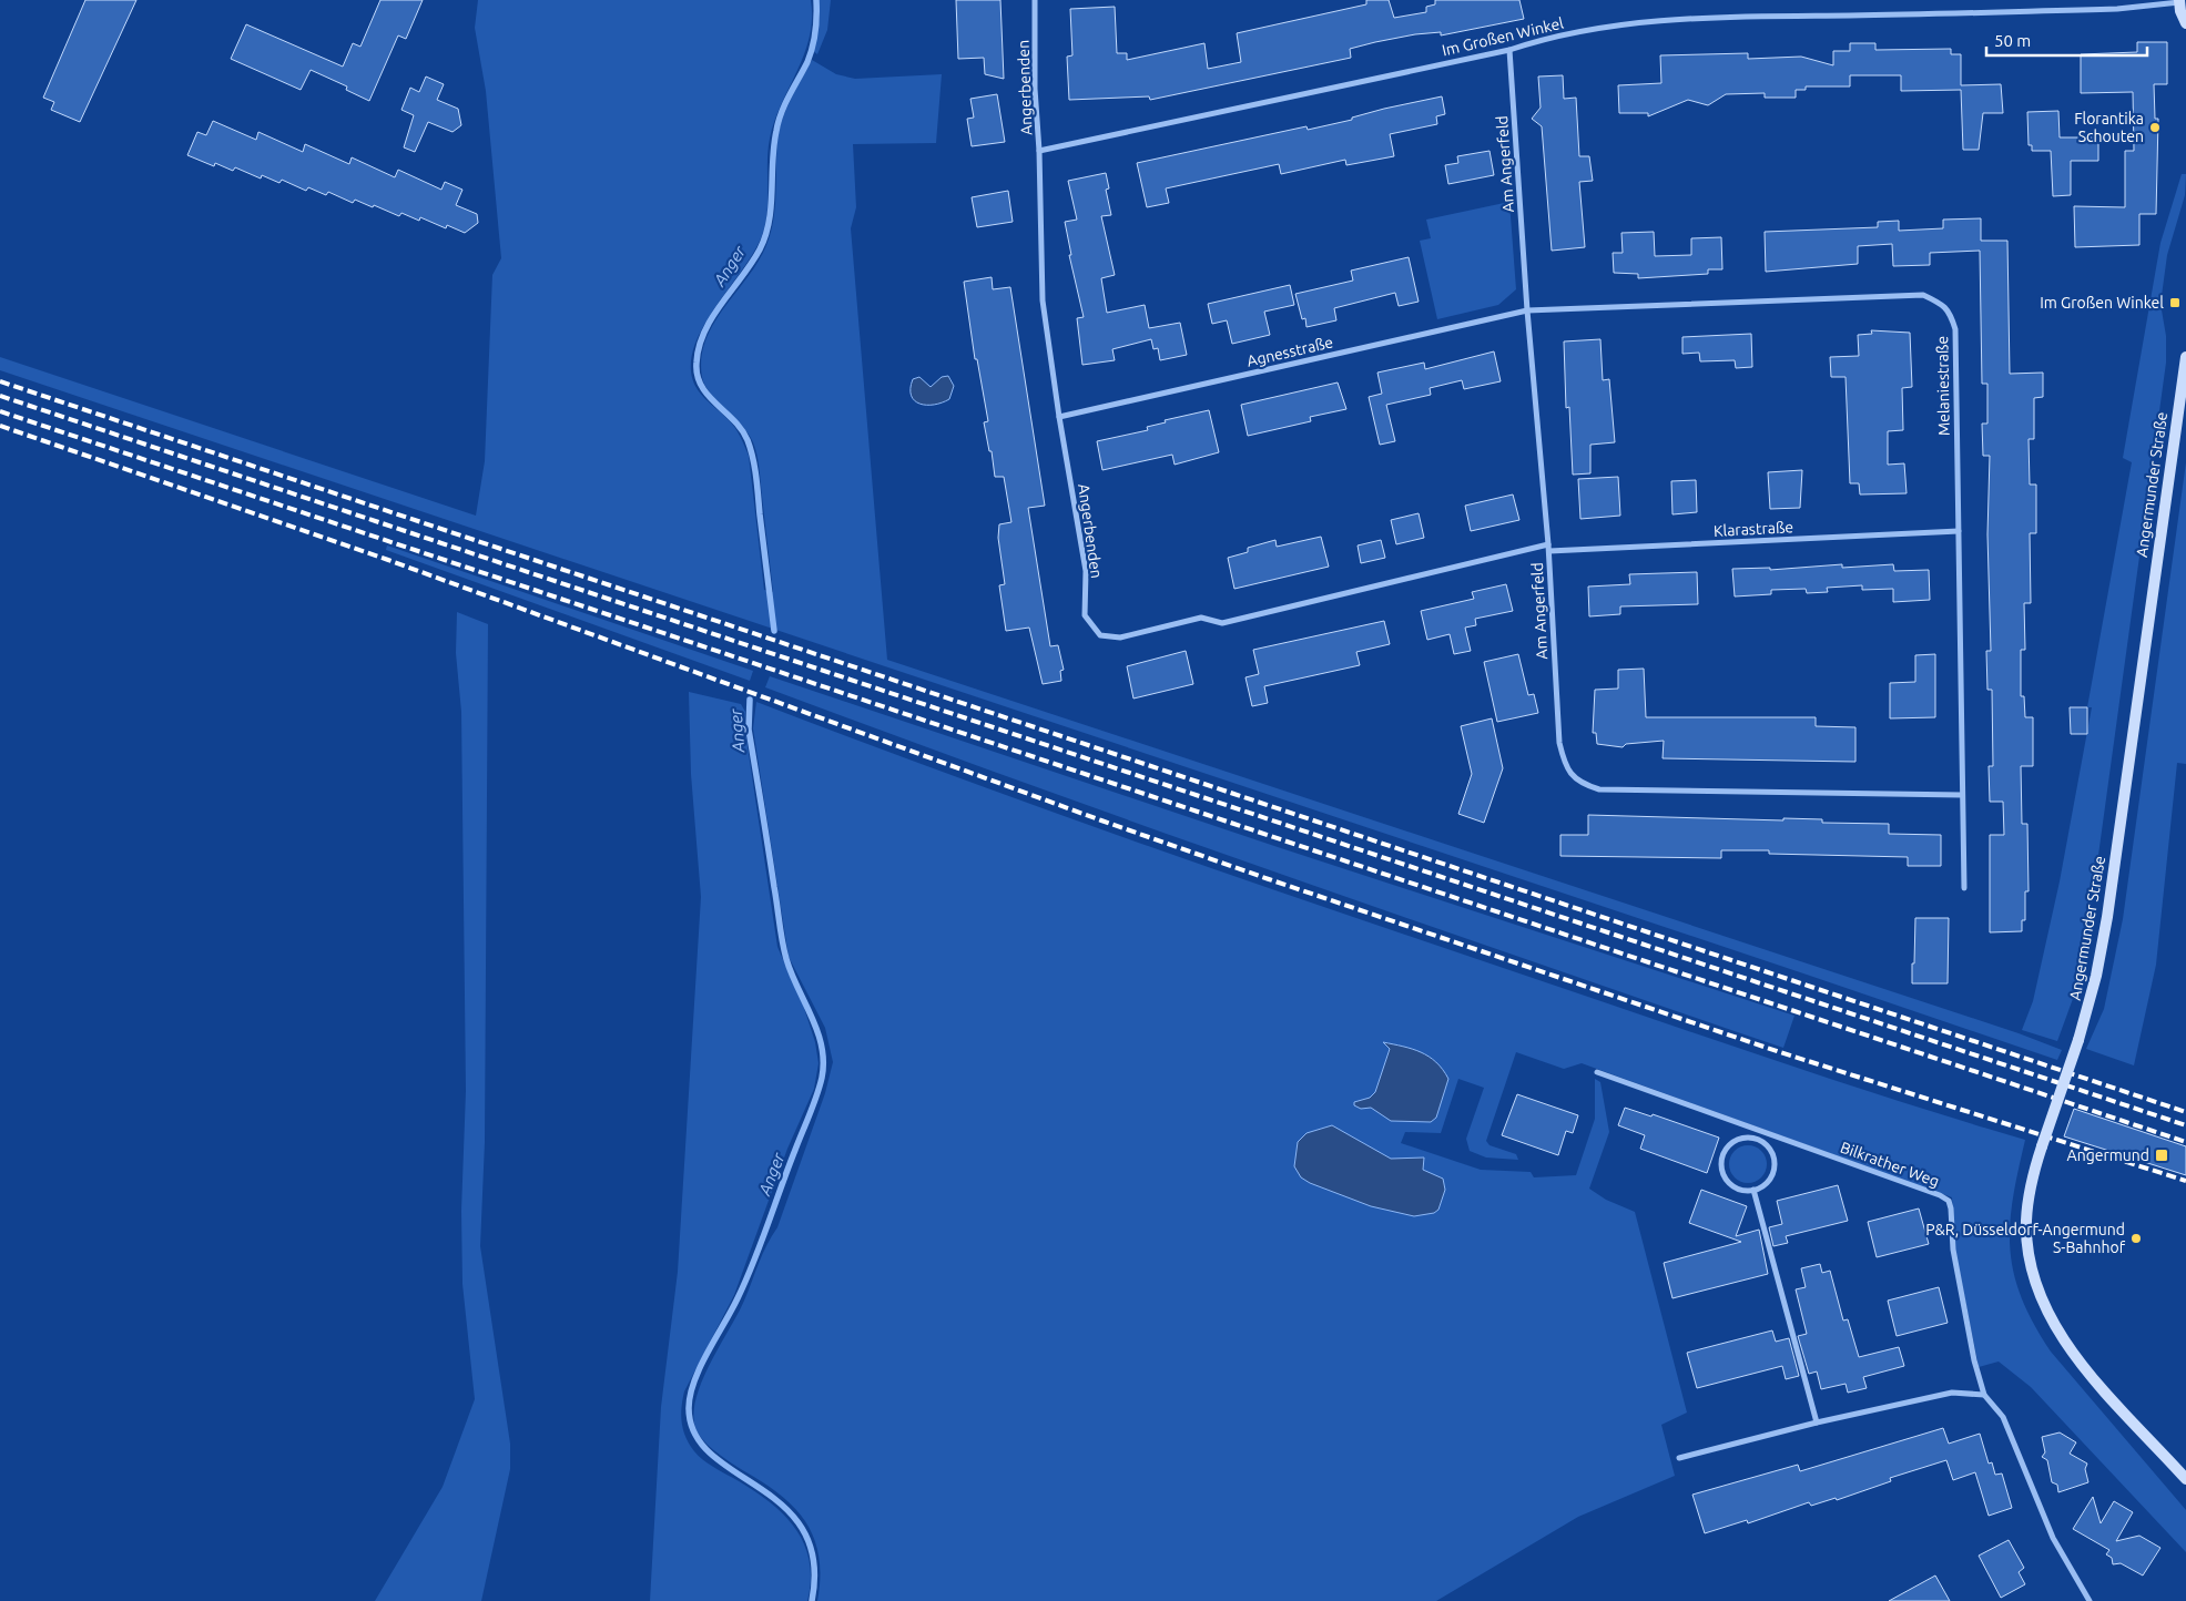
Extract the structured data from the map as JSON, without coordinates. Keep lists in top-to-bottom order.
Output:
{
  "streets": {
    "main road": ["Angermunder Straße"],
    "street": [
      "Im Großen Winkel",
      "Angerbenden",
      "Am Angerfeld",
      "Agnesstraße",
      "Melaniestraße",
      "Klarastraße",
      "Bilkrather Weg"
    ]
  },
  "crossings": [
    ["Im Großen Winkel", "Angerbenden"],
    ["Im Großen Winkel", "Am Angerfeld"],
    ["Angerbenden", "Am Angerfeld"],
    ["Angerbenden", "Agnesstraße"],
    ["Angerbenden", "Klarastraße"],
    ["Am Angerfeld", "Agnesstraße"],
    ["Am Angerfeld", "Melaniestraße"],
    ["Am Angerfeld", "Klarastraße"],
    ["Agnesstraße", "Melaniestraße"],
    ["Melaniestraße", "Klarastraße"]
  ],
  "water": ["Anger"],
  "places": {
    "other": ["Florantika Schouten", "P&R, Düsseldorf-Angermund S-Bahnhof"],
    "transit": ["Im Großen Winkel", "Angermund"]
  },
  "scale_bar": "50 m"
}
